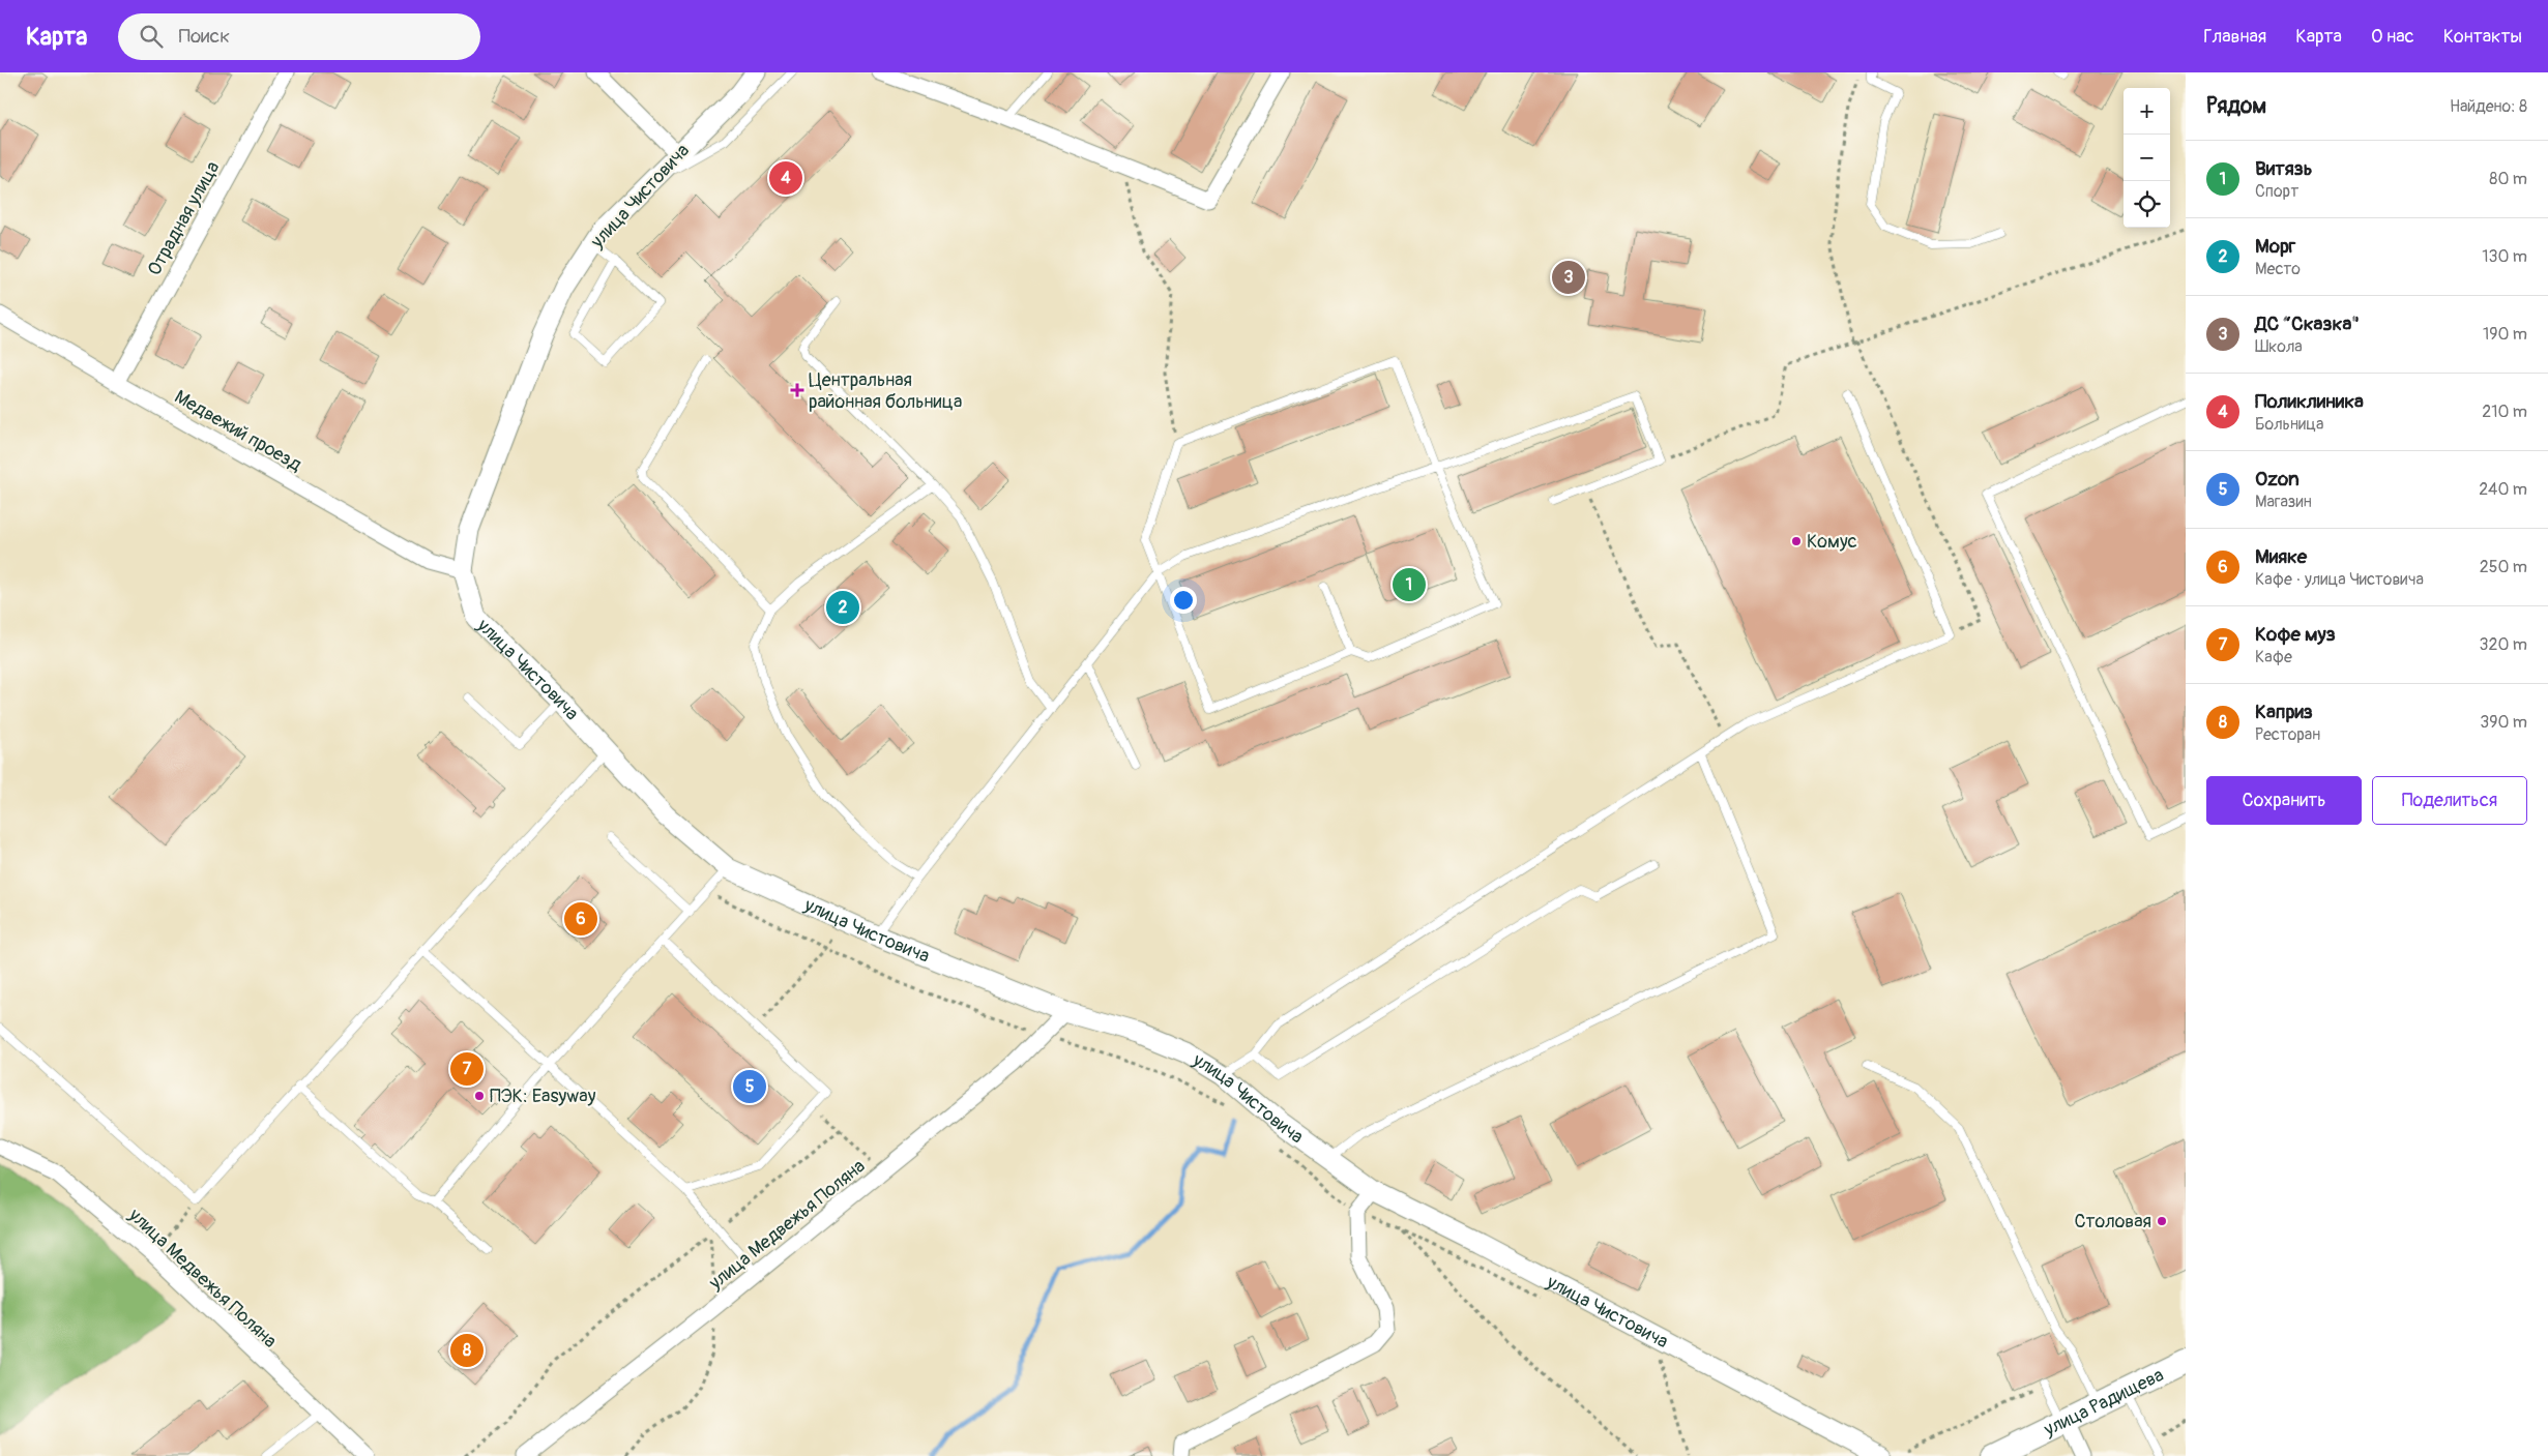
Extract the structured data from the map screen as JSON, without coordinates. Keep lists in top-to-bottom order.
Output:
{
  "streets": {
    "main road": ["улица Радищева"],
    "street": [
      "улица Чистовича",
      "Отрадная улица",
      "Медвежий проезд",
      "улица Медвежья Поляна"
    ]
  },
  "crossings": [
    ["улица Чистовича", "Медвежий проезд"],
    ["улица Чистовича", "улица Медвежья Поляна"],
    ["Отрадная улица", "Медвежий проезд"]
  ],
  "places": {
    "health": ["Центральная районная больница"],
    "other": ["Комус", "ПЭК: Easyway", "Столовая"]
  },
  "page": {
    "header": "Карта",
    "search": "Поиск",
    "nav": [
      "Главная",
      "Карта",
      "О нас",
      "Контакты"
    ],
    "heading": ["Рядом", "Найдено: 8"],
    "map_buttons": ["+", "−"],
    "list": [
      {
        "mark": "1",
        "name": "Витязь",
        "note": "Спорт",
        "value": "80 m"
      },
      {
        "mark": "2",
        "name": "Морг",
        "note": "Место",
        "value": "130 m"
      },
      {
        "mark": "3",
        "name": "ДС “Сказка\"",
        "note": "Школа",
        "value": "190 m"
      },
      {
        "mark": "4",
        "name": "Поликлиника",
        "note": "Больница",
        "value": "210 m"
      },
      {
        "mark": "5",
        "name": "Ozon",
        "note": "Магазин",
        "value": "240 m"
      },
      {
        "mark": "6",
        "name": "Мияке",
        "note": "Кафе · улица Чистовича",
        "value": "250 m"
      },
      {
        "mark": "7",
        "name": "Кофе муз",
        "note": "Кафе",
        "value": "320 m"
      },
      {
        "mark": "8",
        "name": "Каприз",
        "note": "Ресторан",
        "value": "390 m"
      }
    ],
    "pins": [
      "4",
      "3",
      "1",
      "2",
      "6",
      "7",
      "5",
      "8"
    ],
    "buttons": ["Сохранить", "Поделиться"]
  }
}
